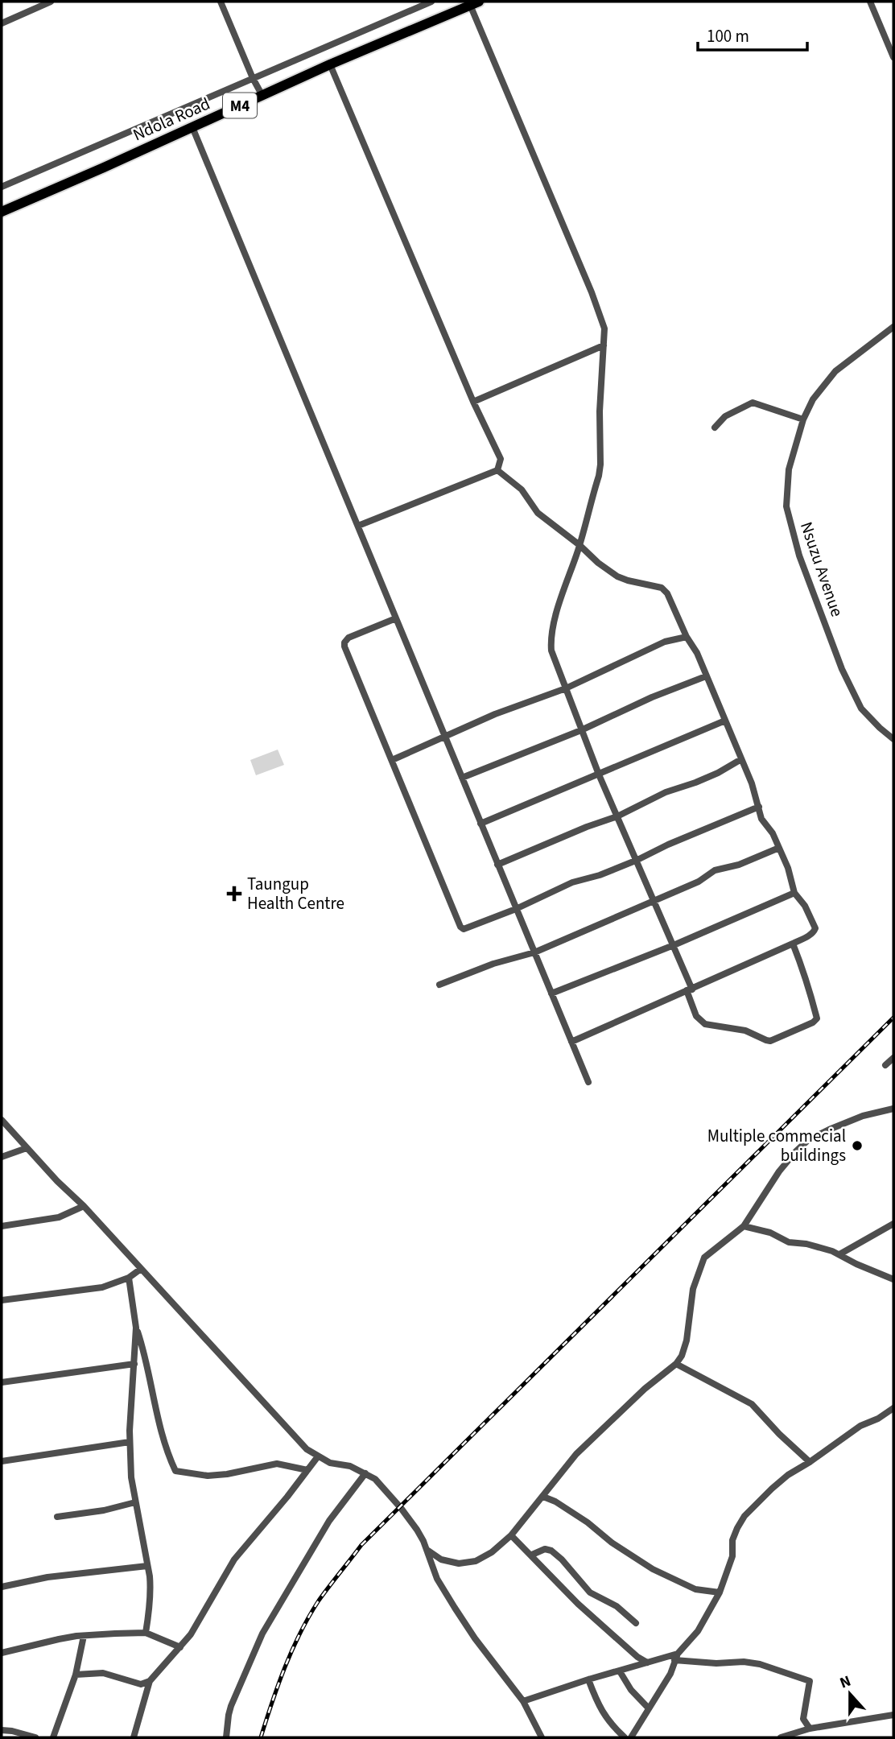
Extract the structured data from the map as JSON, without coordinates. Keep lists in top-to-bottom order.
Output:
{
  "streets": {
    "main road": ["M4", "Ndola Road"],
    "street": ["Nsuzu Avenue"]
  },
  "places": {
    "health": ["Taungup Health Centre"],
    "other": ["Multiple commecial buildings"]
  },
  "scale_bar": "100 m",
  "north": "top"
}
